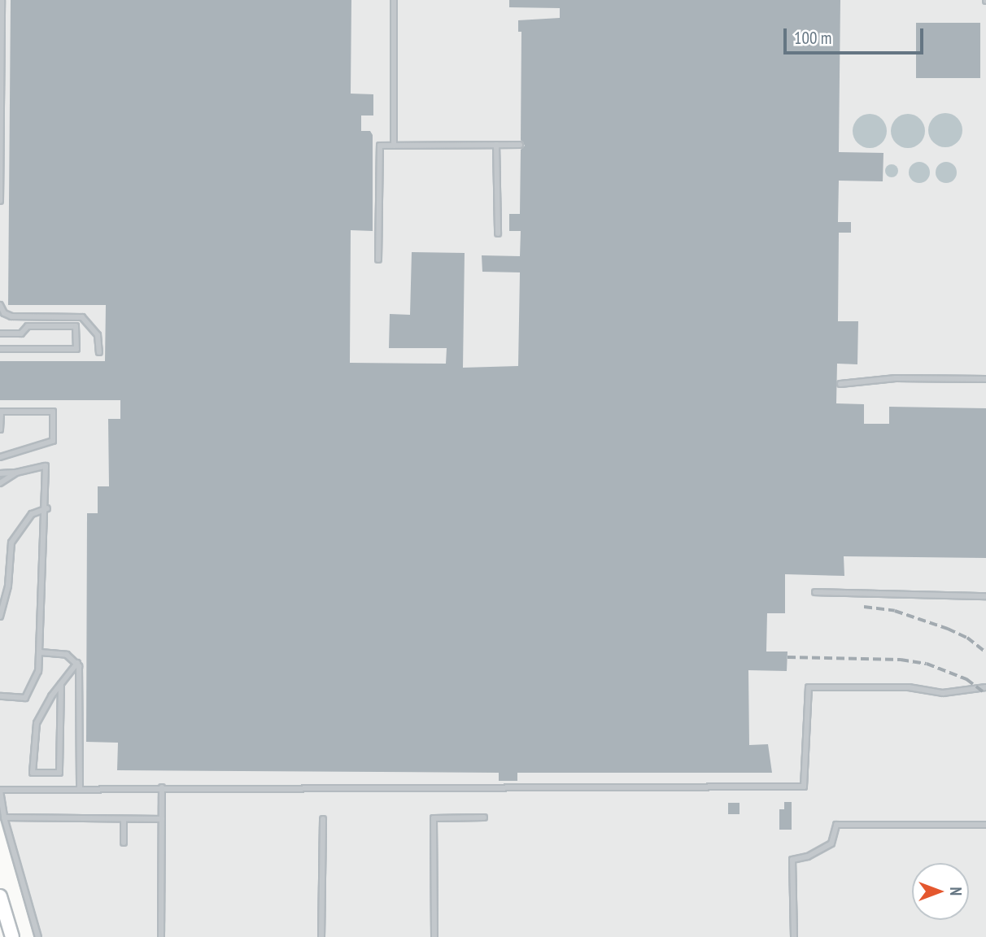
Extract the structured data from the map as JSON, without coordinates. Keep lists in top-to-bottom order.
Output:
{
  "scale_bar": "100 m",
  "north": "right"
}
